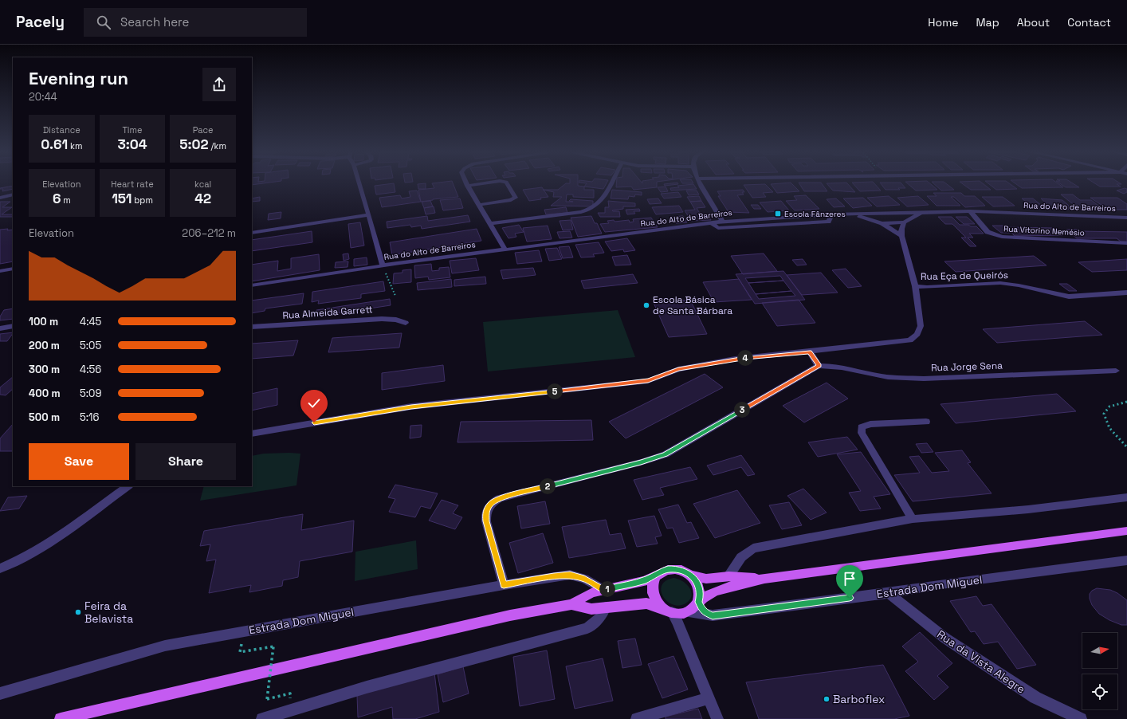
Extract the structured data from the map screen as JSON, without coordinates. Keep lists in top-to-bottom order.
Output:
{
  "streets": {
    "main road": ["Estrada Dom Miguel"],
    "street": [
      "Rua do Alto de Barreiros",
      "Rua Vitorino Nemésio",
      "Rua Eça de Queirós",
      "Rua Almeida Garrett",
      "Rua Jorge Sena",
      "Rua da Vista Alegre"
    ]
  },
  "crossings": [
    ["Rua do Alto de Barreiros", "Rua Vitorino Nemésio"],
    ["Estrada Dom Miguel", "Rua da Vista Alegre"]
  ],
  "places": {
    "transit": ["Escola Fânzeres"],
    "other": ["Escola Básica de Santa Bárbara", "Feira da Belavista", "Barboflex"]
  },
  "north": "right",
  "page": {
    "header": "Pacely",
    "search": "Search here",
    "nav": [
      "Home",
      "Map",
      "About",
      "Contact"
    ],
    "heading": ["Evening run", "20:44"],
    "stats": [
      ["Distance", "0.61 km"],
      ["Time", "3:04"],
      ["Pace", "5:02 /km"],
      ["Elevation", "6 m"],
      ["Heart rate", "151 bpm"],
      ["kcal", "42"]
    ],
    "chart": ["Elevation", "206–212 m"],
    "list": [
      {
        "name": "100 m",
        "note": "4:45"
      },
      {
        "name": "200 m",
        "note": "5:05"
      },
      {
        "name": "300 m",
        "note": "4:56"
      },
      {
        "name": "400 m",
        "note": "5:09"
      },
      {
        "name": "500 m",
        "note": "5:16"
      }
    ],
    "pins": [
      "4",
      "5",
      "3",
      "2",
      "1"
    ],
    "buttons": ["Save", "Share"]
  }
}
